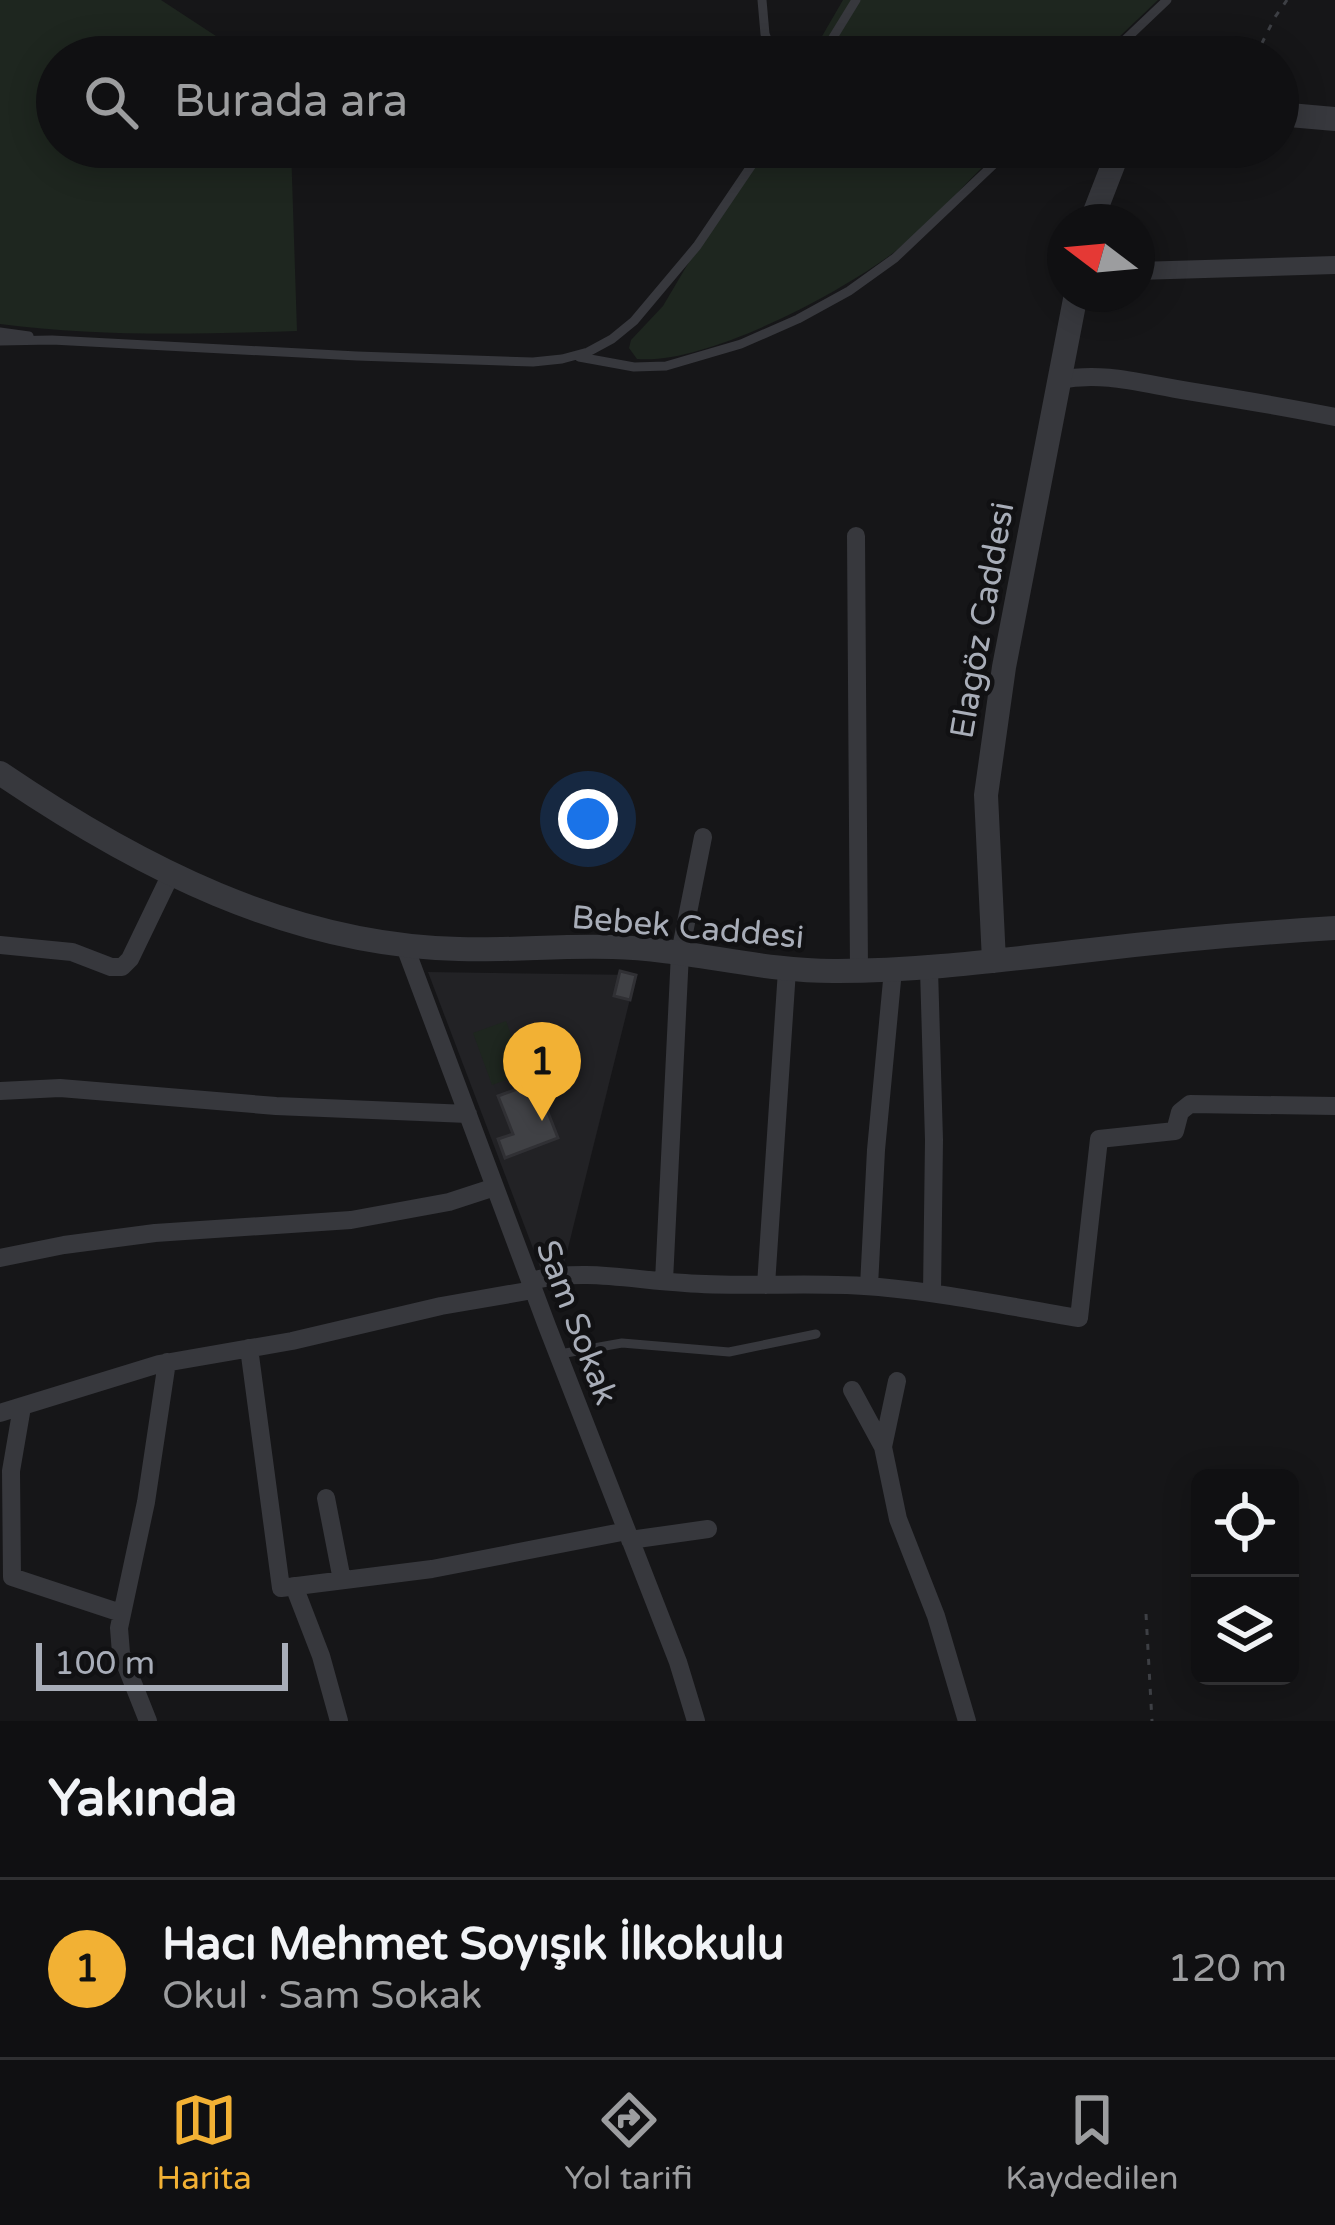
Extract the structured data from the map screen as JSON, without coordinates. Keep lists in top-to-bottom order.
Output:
{
  "streets": {
    "street": ["Elagöz Caddesi", "Bebek Caddesi", "Sam Sokak"]
  },
  "crossings": [
    ["Elagöz Caddesi", "Bebek Caddesi"],
    ["Bebek Caddesi", "Sam Sokak"]
  ],
  "scale_bar": "100 m",
  "north": "left",
  "page": {
    "search": "Burada ara",
    "pins": "1",
    "scale": "100 m",
    "heading": "Yakında",
    "list": [
      {
        "mark": "1",
        "name": "Hacı Mehmet Soyışık İlkokulu",
        "note": "Okul · Sam Sokak",
        "value": "120 m"
      }
    ],
    "nav": ["Harita", "Yol tarifi", "Kaydedilen"]
  }
}
